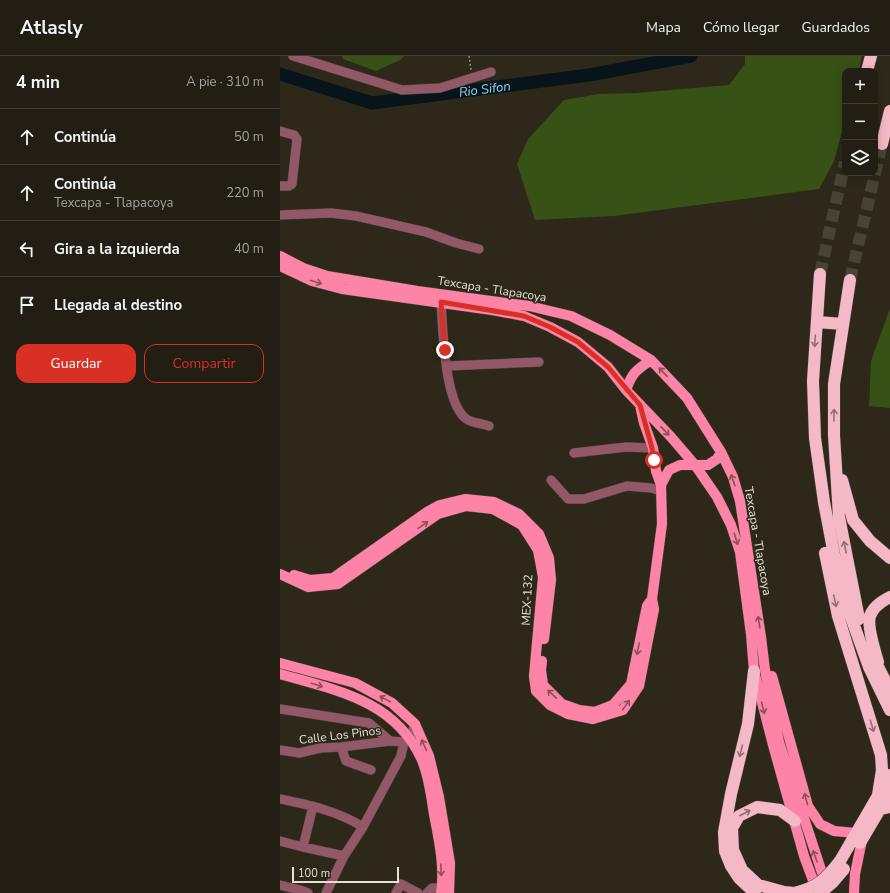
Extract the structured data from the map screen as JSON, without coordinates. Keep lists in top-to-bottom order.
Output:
{
  "streets": {
    "main road": ["Texcapa - Tlapacoya", "MEX-132"],
    "street": ["Calle Los Pinos"]
  },
  "crossings": [
    ["Texcapa - Tlapacoya", "MEX-132"]
  ],
  "water": ["Rio Sifon"],
  "scale_bar": "100 m",
  "page": {
    "header": "Atlasly",
    "nav": ["Mapa", "Cómo llegar", "Guardados"],
    "heading": ["4 min", "A pie · 310 m"],
    "map_buttons": ["+", "−"],
    "list": [
      ["Continúa", "50 m"],
      ["Continúa", "Texcapa - Tlapacoya", "220 m"],
      ["Gira a la izquierda", "40 m"],
      "Llegada al destino"
    ],
    "buttons": ["Guardar", "Compartir"],
    "scale": "100 m"
  }
}
